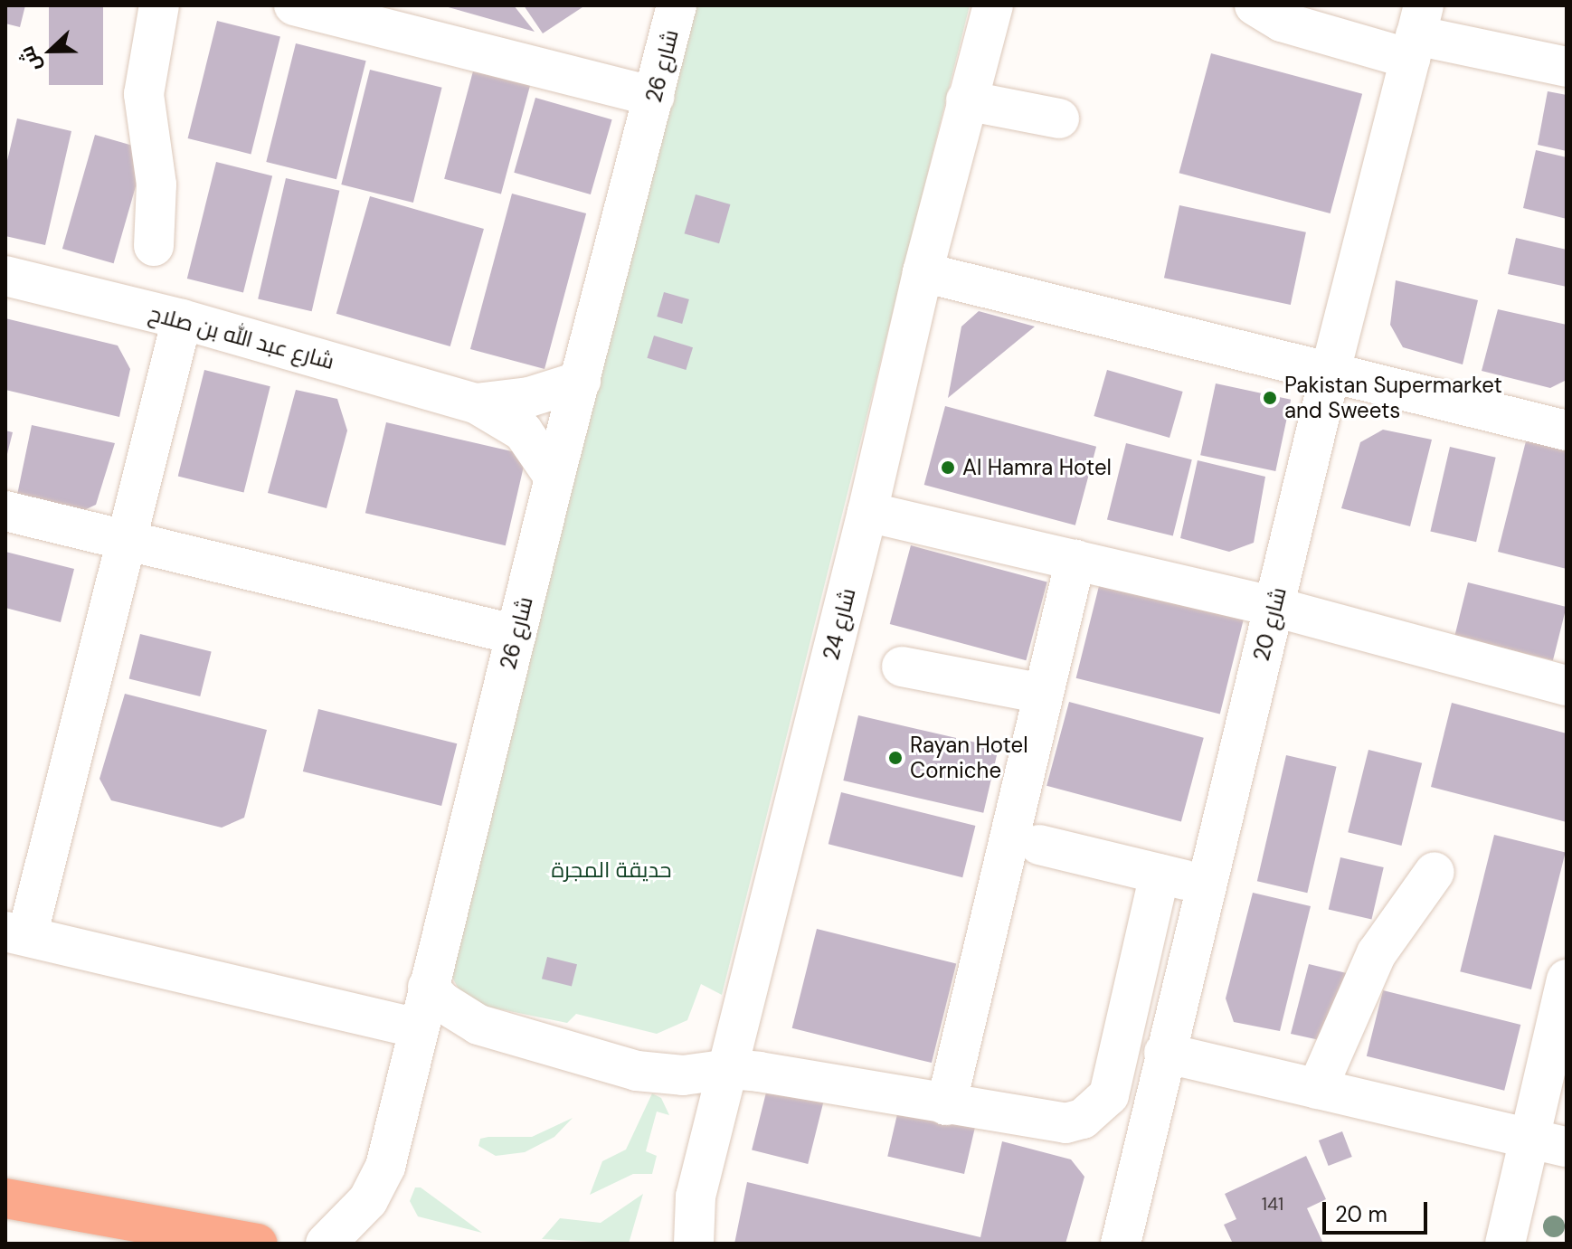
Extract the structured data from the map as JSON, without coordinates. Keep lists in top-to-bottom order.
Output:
{
  "streets": {
    "street": [
      "شارع 26",
      "شارع عبد الله بن صلاح",
      "شارع 24",
      "شارع 20"
    ]
  },
  "crossings": [
    ["شارع 26", "شارع عبد الله بن صلاح"]
  ],
  "parks": ["حديقة المجرة"],
  "places": ["Pakistan Supermarket and Sweets", "Al Hamra Hotel", "Rayan Hotel Corniche"],
  "house_numbers": ["141"],
  "scale_bar": "20 m",
  "north": "left"
}
